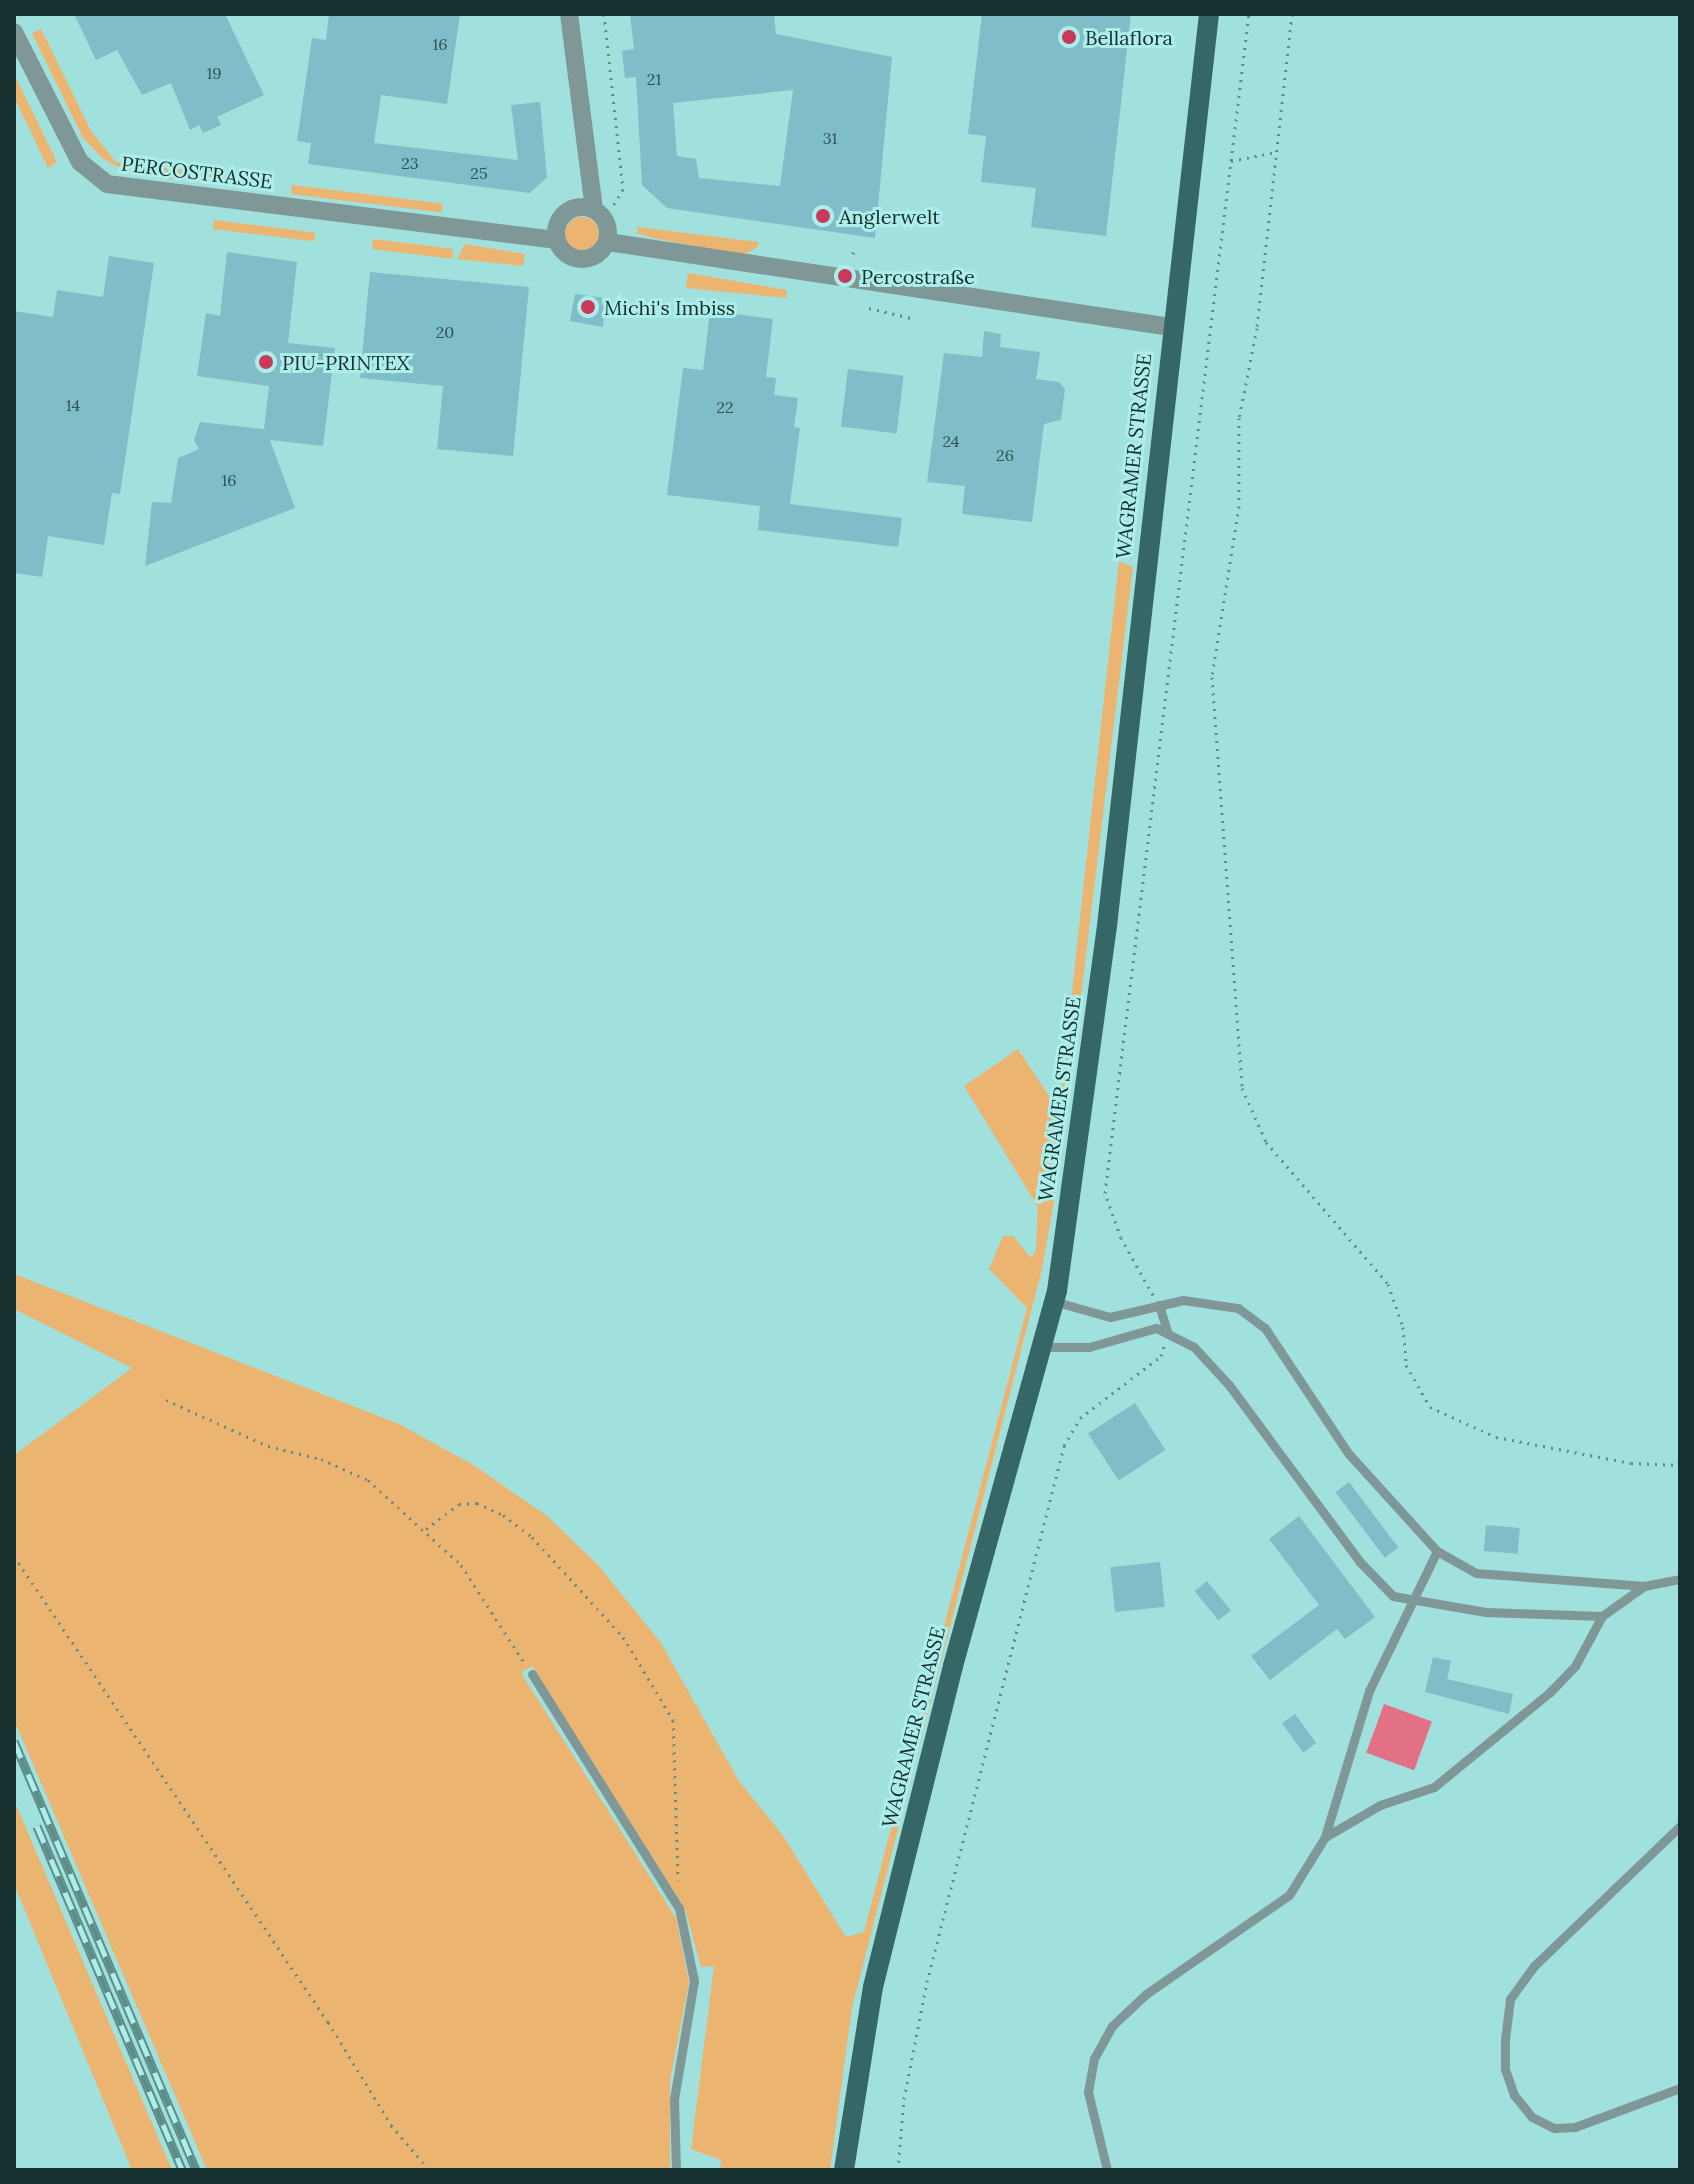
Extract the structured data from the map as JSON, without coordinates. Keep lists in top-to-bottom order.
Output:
{
  "streets": {
    "main road": ["WAGRAMER STRASSE"],
    "street": ["PERCOSTRASSE"]
  },
  "places": [
    "Bellaflora",
    "Anglerwelt",
    "Percostraße",
    "Michi's Imbiss",
    "PIU-PRINTEX"
  ],
  "house_numbers": [
    "16",
    "19",
    "21",
    "31",
    "23",
    "25",
    "20",
    "14",
    "22",
    "24",
    "26",
    "16"
  ]
}
